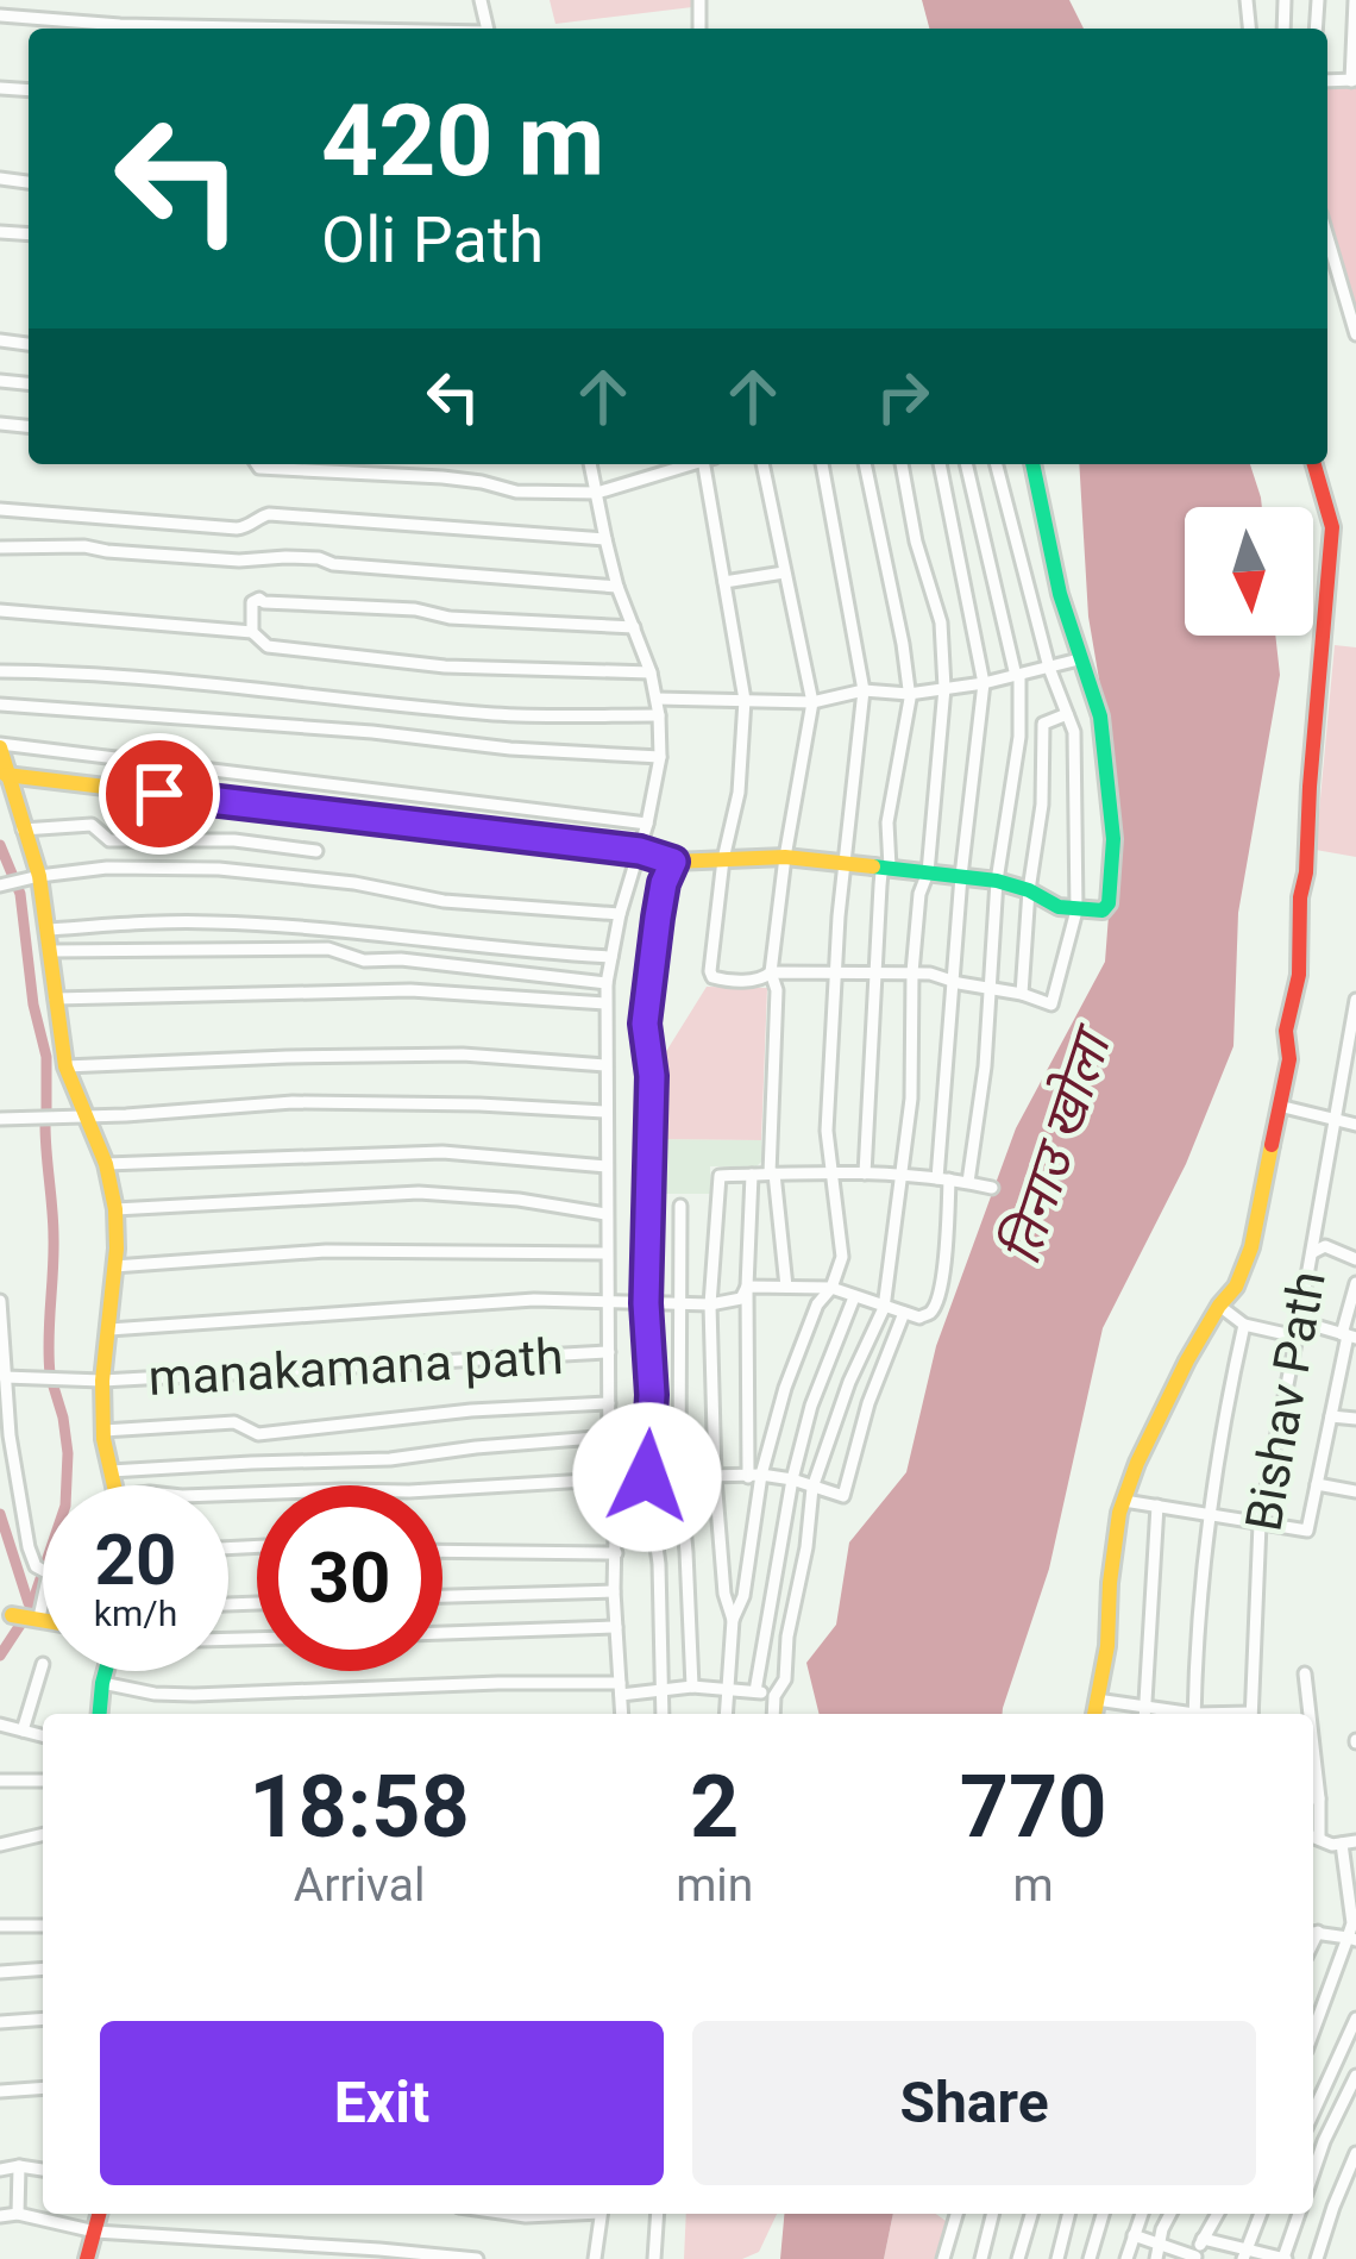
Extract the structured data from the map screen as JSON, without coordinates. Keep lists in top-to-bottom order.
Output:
{
  "streets": {
    "street": ["manakamana path", "Bishav Path"]
  },
  "water": ["तिनाउ खोला"],
  "north": "bottom",
  "page": {
    "turn": ["420 m", "Oli Path"],
    "speed": "20 km/h",
    "limit": "30",
    "eta": [
      "18:58",
      "Arrival",
      "2",
      "min",
      "770",
      "m"
    ],
    "buttons": ["Exit", "Share"]
  }
}
